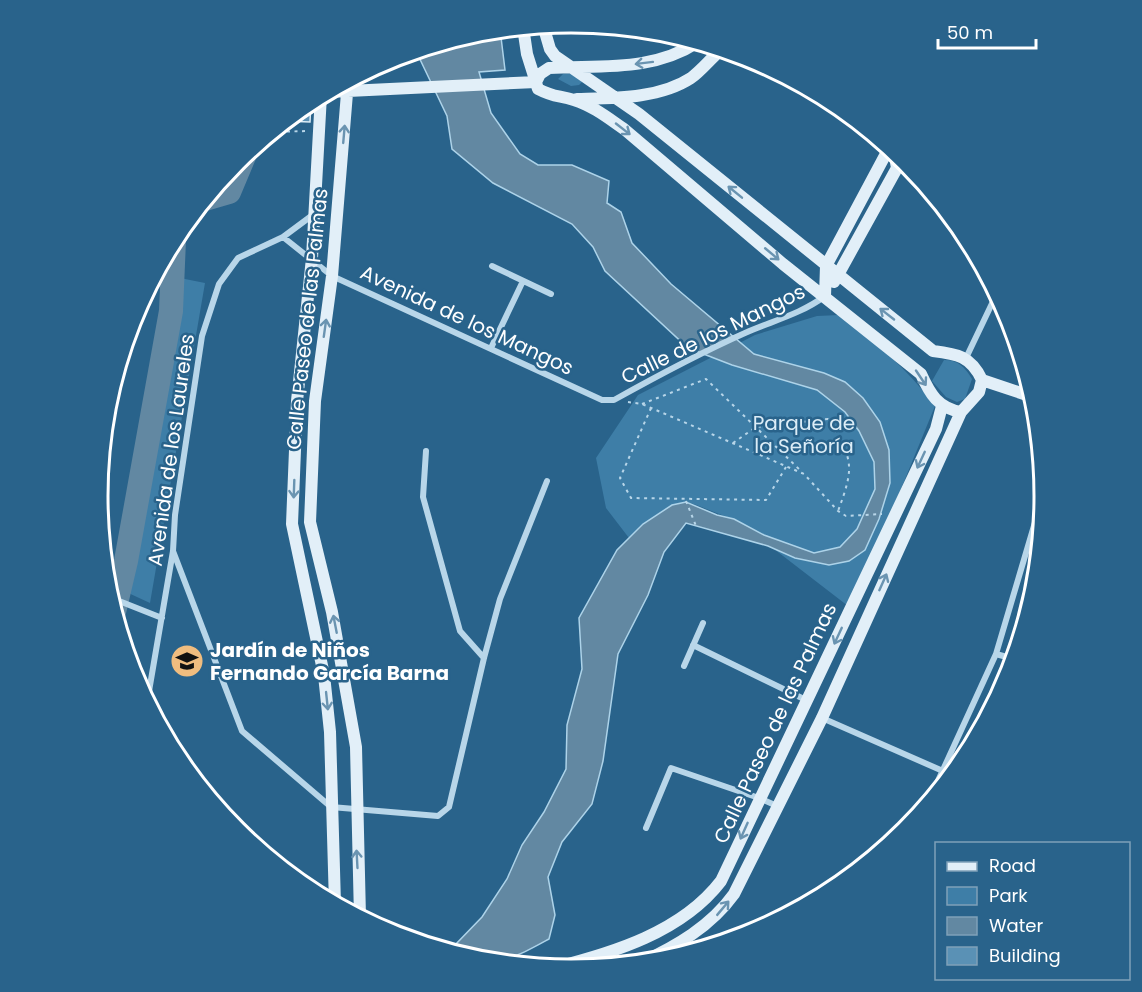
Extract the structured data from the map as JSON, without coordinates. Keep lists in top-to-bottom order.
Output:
{
  "streets": {
    "street": [
      "Calle Paseo de las Palmas",
      "Avenida de los Mangos",
      "Calle de los Mangos",
      "Avenida de los Laureles"
    ]
  },
  "crossings": [
    ["Calle Paseo de las Palmas", "Avenida de los Mangos"],
    ["Calle Paseo de las Palmas", "Avenida de los Laureles"],
    ["Avenida de los Mangos", "Calle de los Mangos"]
  ],
  "parks": ["Parque de la Señoría"],
  "places": {
    "school or university": ["Jardín de Niños Fernando García Barna"]
  },
  "legend": [
    "Road",
    "Park",
    "Water",
    "Building"
  ],
  "scale_bar": "50 m"
}
